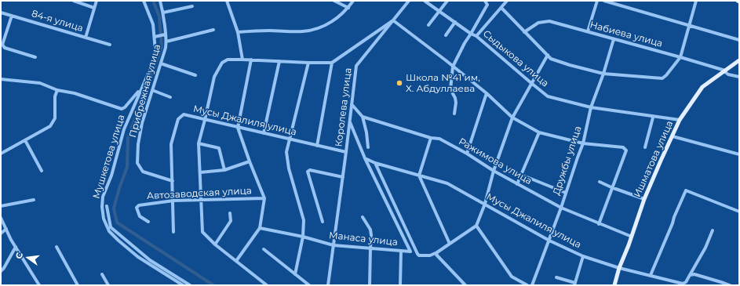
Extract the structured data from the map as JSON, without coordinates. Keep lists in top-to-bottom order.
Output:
{
  "streets": {
    "main road": ["Ишматова улица"],
    "street": [
      "84-я улица",
      "Набиева улица",
      "Сыдыкова улица",
      "Прибрежная улица",
      "Королева улица",
      "Мусы Джалиля улица",
      "Мушкетова улица",
      "Дружбы улица",
      "Ражимова улица",
      "Автозаводская улица",
      "Манаса улица"
    ]
  },
  "crossings": [
    ["Набиева улица", "Ишматова улица"],
    ["Набиева улица", "Дружбы улица"],
    ["Сыдыкова улица", "Ишматова улица"],
    ["Сыдыкова улица", "Дружбы улица"],
    ["Прибрежная улица", "Мусы Джалиля улица"],
    ["Королева улица", "Мусы Джалиля улица"],
    ["Королева улица", "Манаса улица"],
    ["Мусы Джалиля улица", "Ишматова улица"],
    ["Мусы Джалиля улица", "Дружбы улица"],
    ["Мусы Джалиля улица", "Автозаводская улица"],
    ["Мусы Джалиля улица", "Манаса улица"],
    ["Ишматова улица", "Ражимова улица"],
    ["Дружбы улица", "Ражимова улица"]
  ],
  "places": ["Школа №41 им, Х. Абдуллаева"],
  "north": "left"
}
